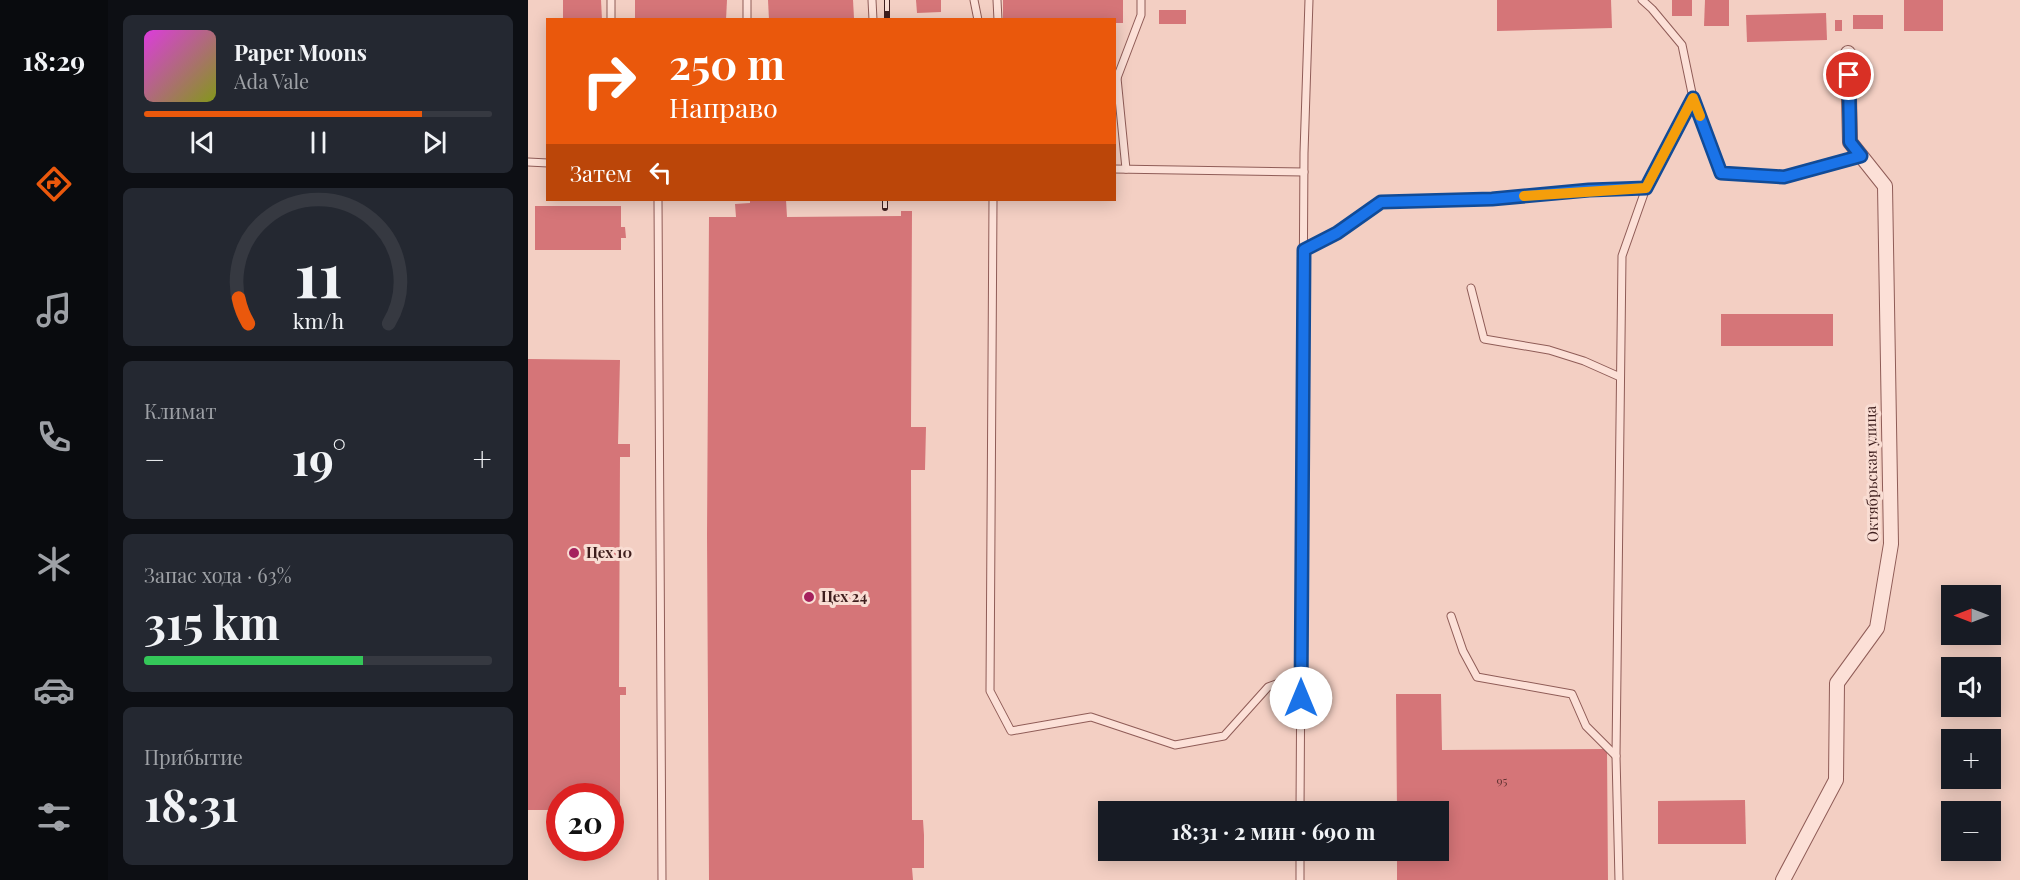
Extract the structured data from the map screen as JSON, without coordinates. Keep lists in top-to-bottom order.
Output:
{
  "streets": {
    "street": ["Октябрьская улица"]
  },
  "places": ["Цех 10", "Цех 24"],
  "house_numbers": ["95"],
  "north": "left",
  "page": {
    "tabs": "18:29",
    "turn": ["250 m", "Направо"],
    "song": ["Paper Moons", "Ada Vale"],
    "then": "Затем",
    "tile": [
      "Климат",
      ["Запас хода · 63%", "315 km"],
      ["Прибытие", "18:31"]
    ],
    "heat": ["−", "19°", "+"],
    "map_buttons": ["+", "−"],
    "limit": "20",
    "trip": "18:31 · 2 мин · 690 m",
    "gauge": ["11", "km/h"]
  }
}
